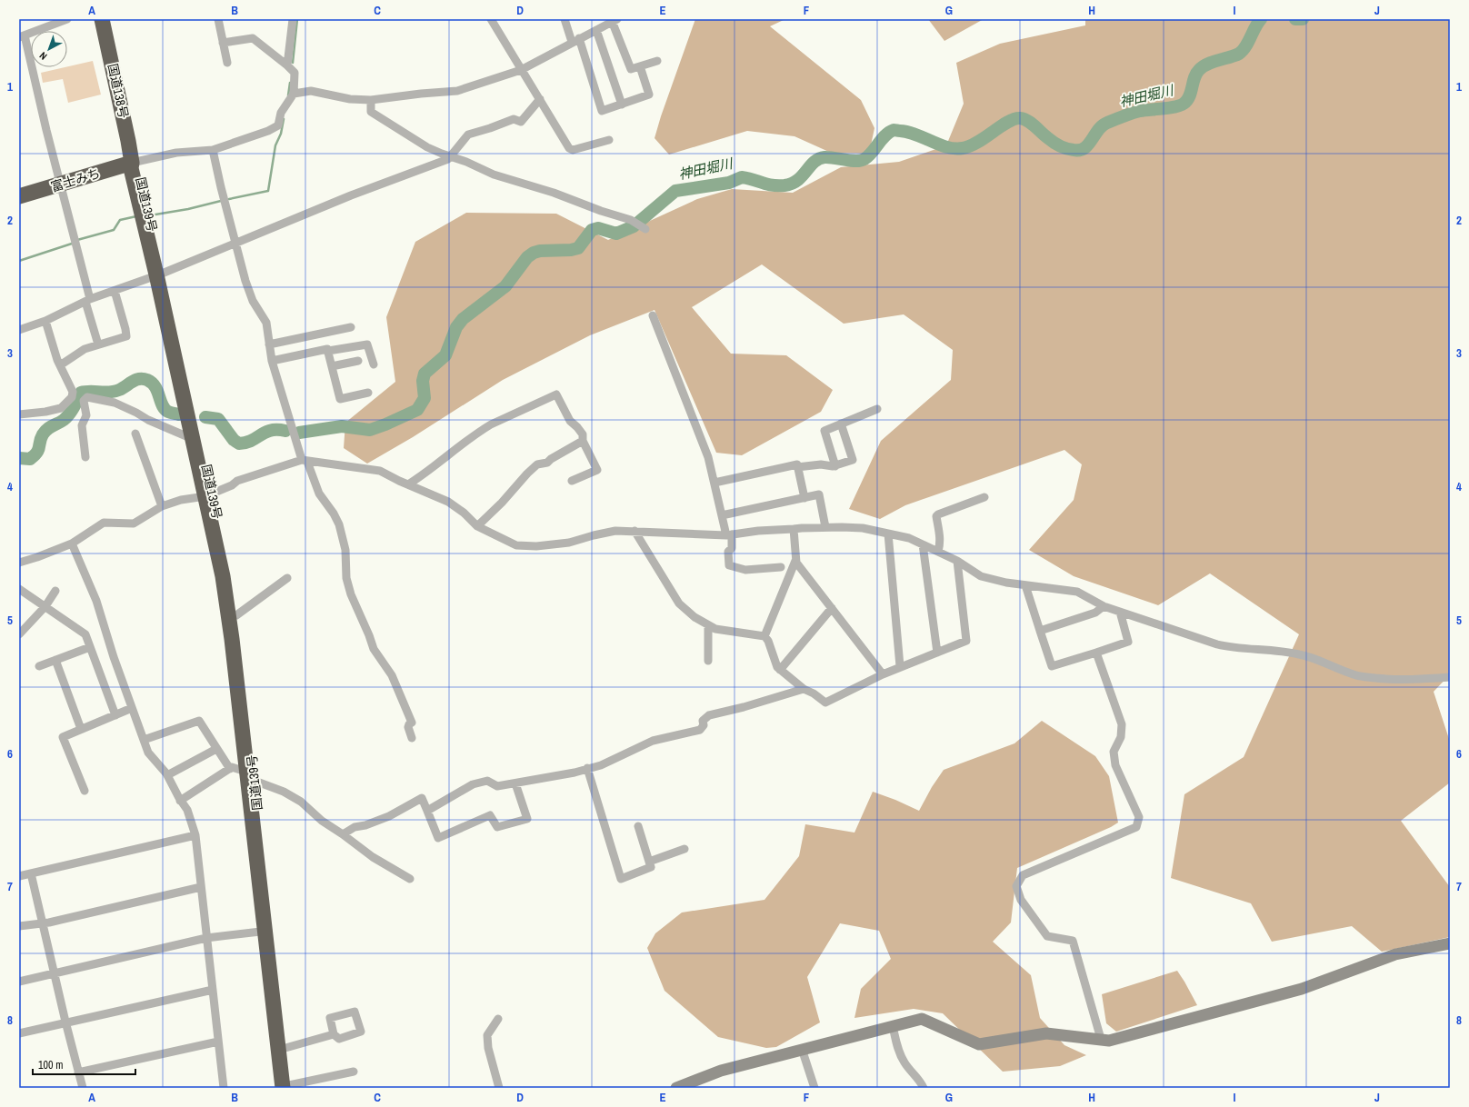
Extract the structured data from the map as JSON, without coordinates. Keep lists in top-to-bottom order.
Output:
{
  "streets": {
    "highway": ["国道138号", "富士みち", "国道139号"]
  },
  "crossings": [
    ["国道138号", "富士みち"],
    ["国道138号", "国道139号"],
    ["富士みち", "国道139号"]
  ],
  "water": ["神田堀川"],
  "scale_bar": "100 m",
  "north": "bottom left",
  "grid": {
    "columns": [
      "A",
      "B",
      "C",
      "D",
      "E",
      "F",
      "G",
      "H",
      "I",
      "J"
    ],
    "rows": [
      "1",
      "2",
      "3",
      "4",
      "5",
      "6",
      "7",
      "8"
    ]
  }
}
